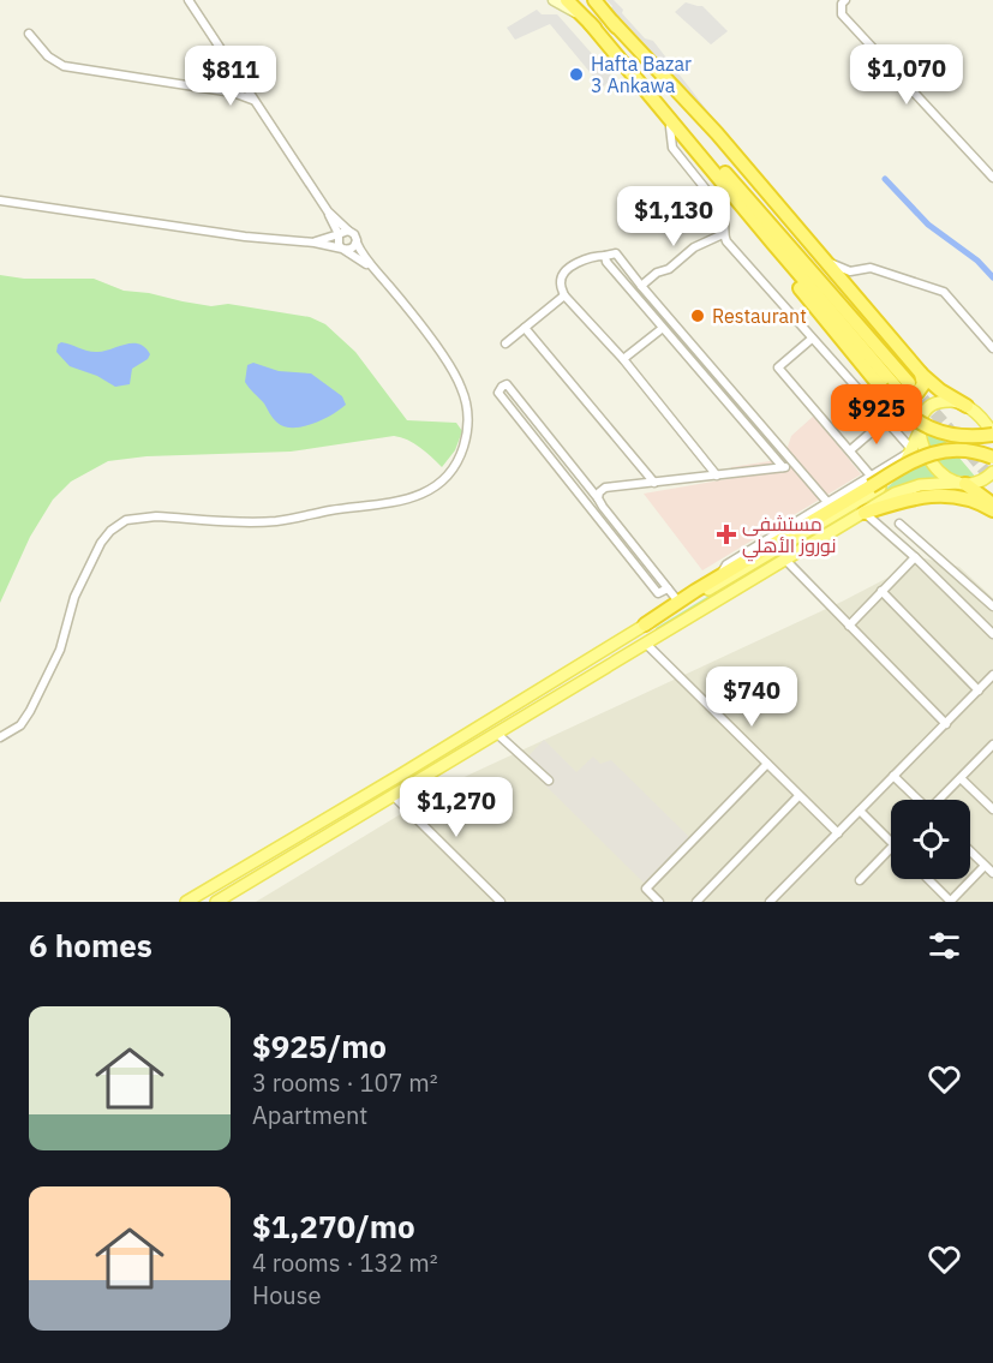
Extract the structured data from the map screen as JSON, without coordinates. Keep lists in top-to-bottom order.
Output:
{
  "places": {
    "other": ["Hafta Bazar 3 Ankawa", "Restaurant"],
    "health": ["مستشفى نوروز الأهلي"]
  },
  "page": {
    "price": [
      "$1,070",
      "$811",
      "$1,130",
      "$925",
      "$740",
      "$1,270"
    ],
    "heading": "6 homes",
    "list": [
      {
        "name": "$925/mo",
        "note": "3 rooms · 107 m² · Apartment"
      },
      {
        "name": "$1,270/mo",
        "note": "4 rooms · 132 m² · House"
      }
    ]
  }
}
